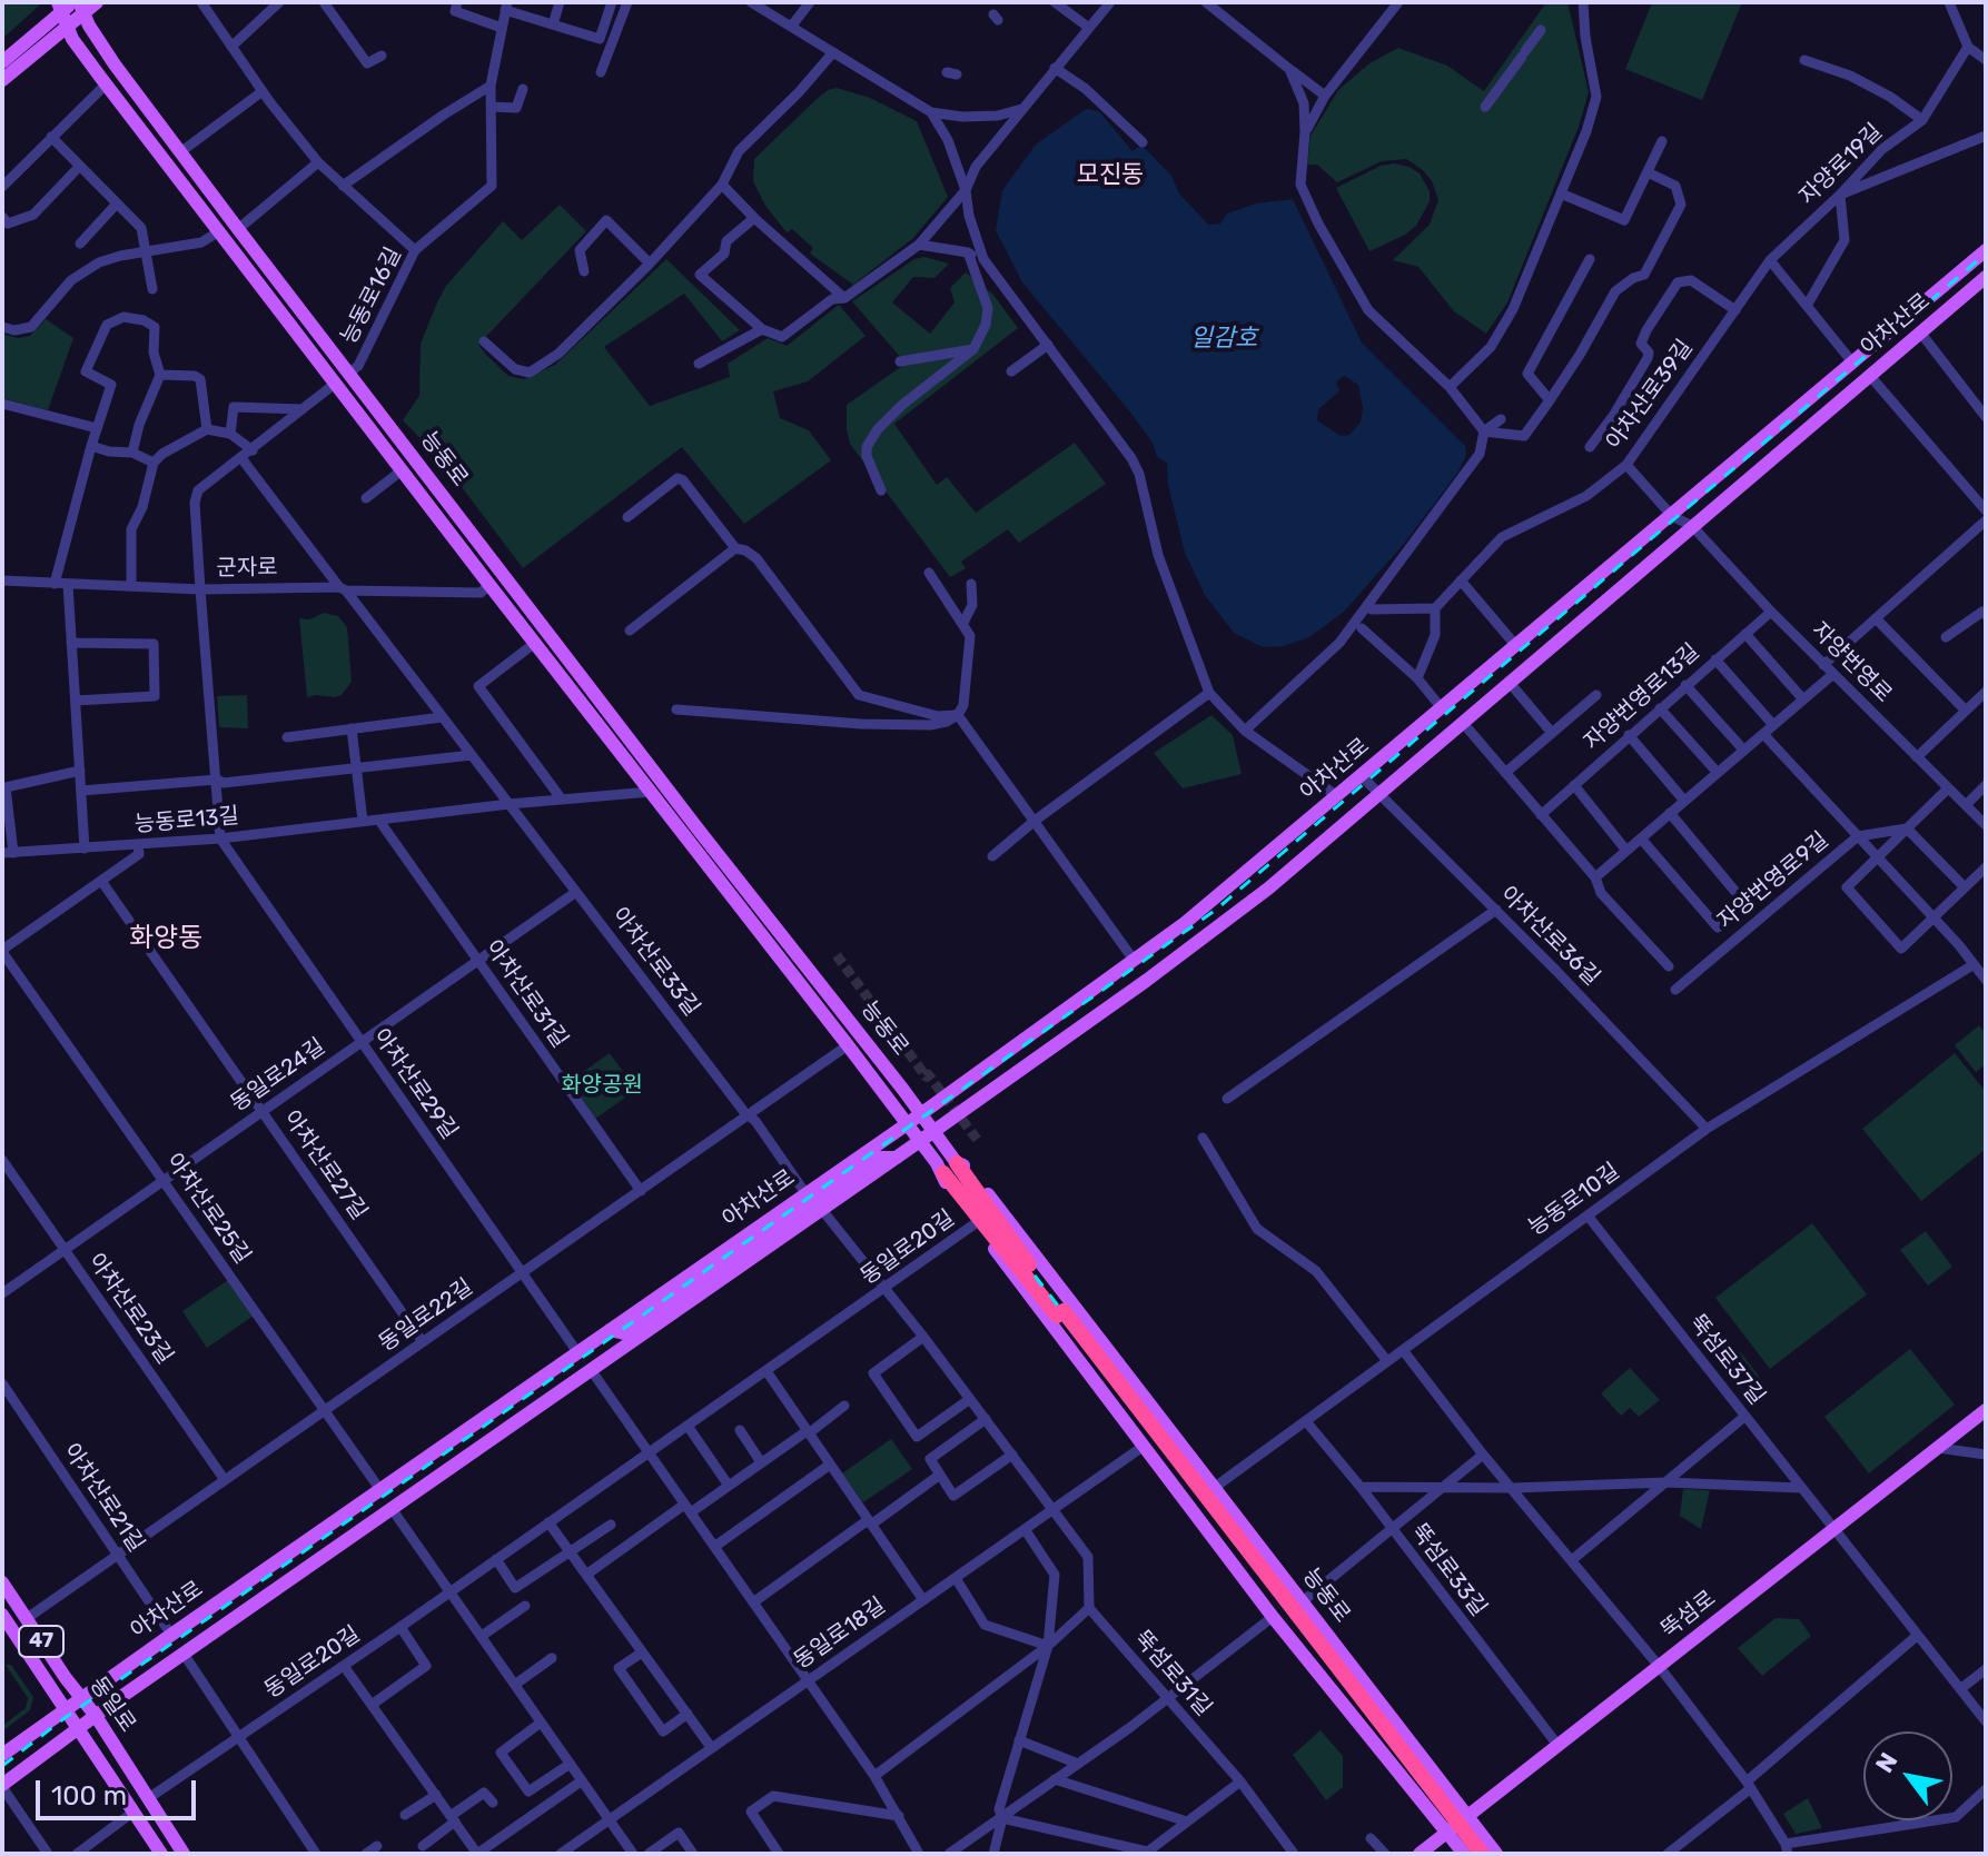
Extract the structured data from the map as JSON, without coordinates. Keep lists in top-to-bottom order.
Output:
{
  "streets": {
    "main road": [
      "아차산로",
      "능동로",
      "뚝섬로",
      "47",
      "동일로"
    ],
    "street": [
      "자양로19길",
      "능동로16길",
      "아차산로39길",
      "군자로",
      "자양번영로",
      "자양번영로13길",
      "능동로13길",
      "자양번영로9길",
      "아차산로36길",
      "아차산로33길",
      "아차산로31길",
      "동일로24길",
      "아차산로29길",
      "아차산로27길",
      "능동로10길",
      "아차산로25길",
      "동일로20길",
      "아차산로23길",
      "동일로22길",
      "뚝섬로37길",
      "아차산로21길",
      "뚝섬로33길",
      "동일로18길",
      "뚝섬로31길"
    ]
  },
  "crossings": [
    ["자양로19길", "아차산로39길"],
    ["능동로16길", "능동로"],
    ["아차산로", "능동로"],
    ["아차산로", "자양번영로"],
    ["아차산로", "아차산로36길"],
    ["아차산로", "아차산로33길"],
    ["아차산로", "아차산로29길"],
    ["아차산로", "아차산로25길"],
    ["아차산로", "아차산로21길"],
    ["아차산로", "동일로"],
    ["능동로", "군자로"],
    ["능동로", "능동로13길"],
    ["능동로", "능동로10길"],
    ["능동로", "동일로20길"],
    ["능동로", "동일로22길"],
    ["능동로", "뚝섬로"],
    ["능동로", "동일로18길"],
    ["군자로", "아차산로33길"],
    ["자양번영로", "자양번영로13길"],
    ["능동로13길", "아차산로33길"],
    ["능동로13길", "아차산로31길"],
    ["능동로13길", "아차산로29길"],
    ["아차산로36길", "능동로10길"],
    ["아차산로33길", "동일로24길"],
    ["아차산로33길", "동일로22길"],
    ["아차산로31길", "동일로24길"],
    ["아차산로31길", "동일로22길"],
    ["동일로24길", "아차산로29길"],
    ["동일로24길", "아차산로27길"],
    ["동일로24길", "아차산로25길"],
    ["동일로24길", "아차산로23길"],
    ["아차산로29길", "동일로22길"],
    ["아차산로27길", "동일로22길"],
    ["능동로10길", "뚝섬로37길"],
    ["능동로10길", "뚝섬로33길"],
    ["아차산로25길", "동일로22길"],
    ["동일로20길", "동일로"],
    ["아차산로23길", "동일로22길"],
    ["동일로22길", "아차산로21길"],
    ["동일로22길", "동일로"],
    ["뚝섬로37길", "뚝섬로"],
    ["뚝섬로33길", "뚝섬로"]
  ],
  "districts": ["모진동", "화양동"],
  "water": ["일감호"],
  "parks": ["화양공원"],
  "scale_bar": "100 m",
  "north": "top left"
}
